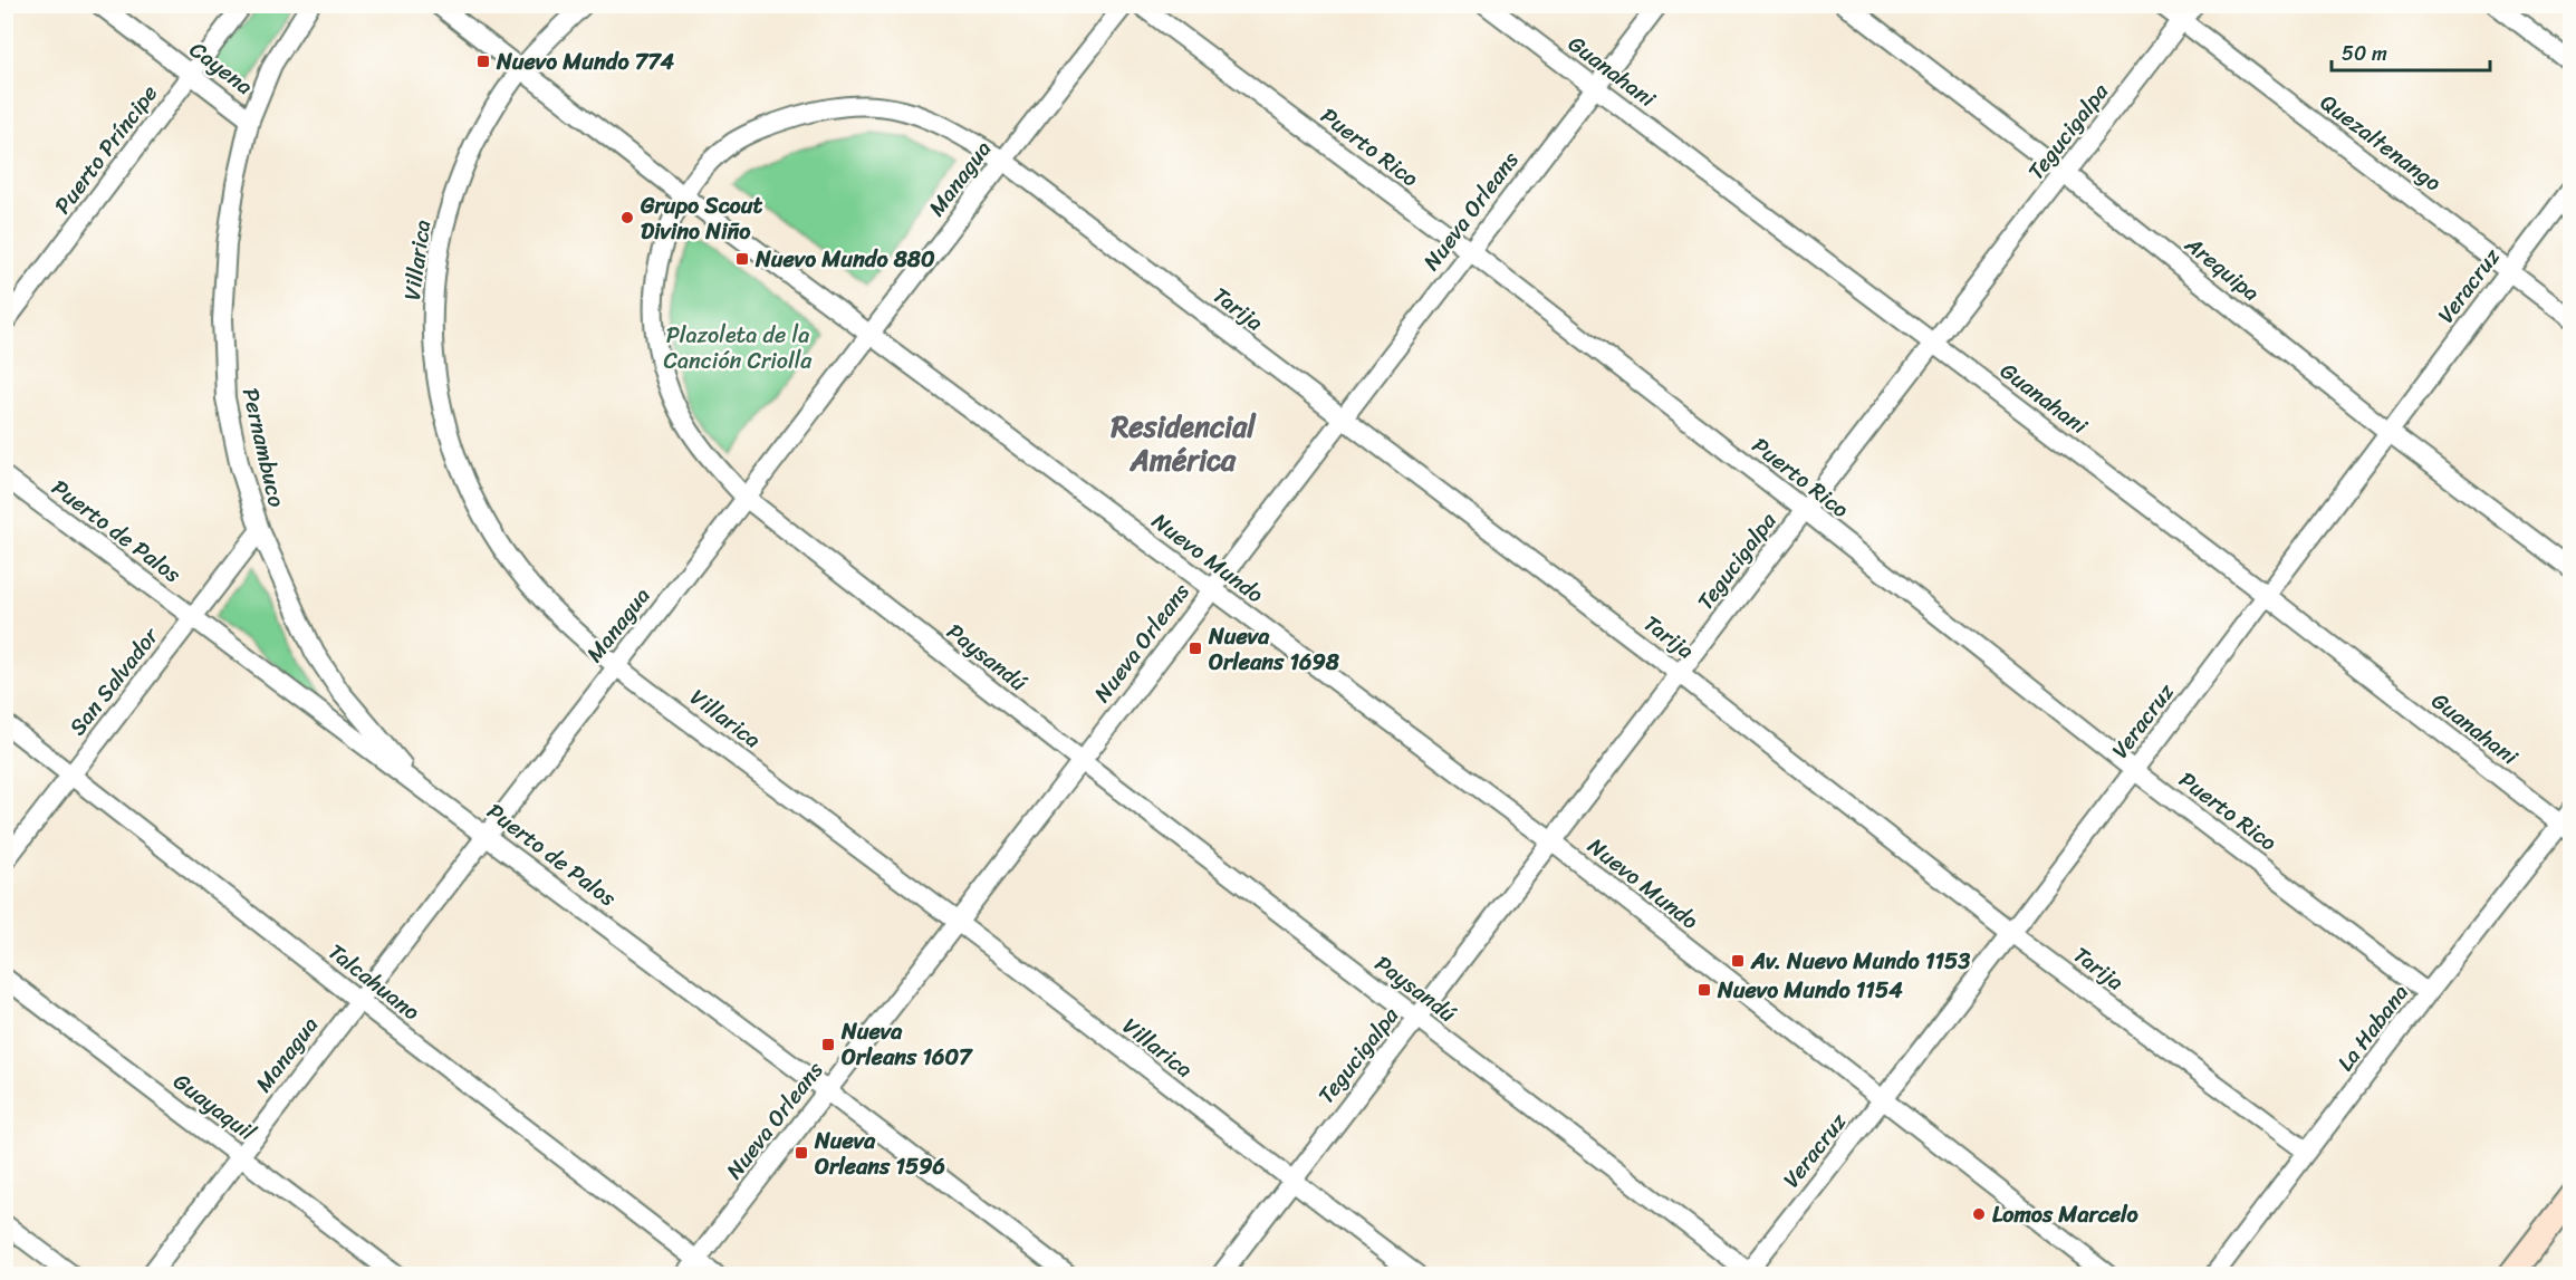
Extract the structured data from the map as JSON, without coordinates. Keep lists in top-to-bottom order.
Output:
{
  "streets": {
    "street": [
      "Cayena",
      "Guanahani",
      "Tegucigalpa",
      "Quezaltenango",
      "Puerto Rico",
      "Puerto Príncipe",
      "Managua",
      "Nueva Orleans",
      "Villarica",
      "Arequipa",
      "Veracruz",
      "Tarija",
      "Pernambuco",
      "Puerto de Palos",
      "Nuevo Mundo",
      "Paysandú",
      "San Salvador",
      "Talcahuano",
      "La Habana",
      "Guayaquil"
    ]
  },
  "crossings": [
    ["Cayena", "Puerto Príncipe"],
    ["Cayena", "Pernambuco"],
    ["Guanahani", "Tegucigalpa"],
    ["Guanahani", "Nueva Orleans"],
    ["Guanahani", "Veracruz"],
    ["Guanahani", "La Habana"],
    ["Tegucigalpa", "Quezaltenango"],
    ["Tegucigalpa", "Puerto Rico"],
    ["Tegucigalpa", "Villarica"],
    ["Tegucigalpa", "Arequipa"],
    ["Tegucigalpa", "Tarija"],
    ["Tegucigalpa", "Nuevo Mundo"],
    ["Tegucigalpa", "Paysandú"],
    ["Quezaltenango", "Veracruz"],
    ["Puerto Rico", "Nueva Orleans"],
    ["Puerto Rico", "Veracruz"],
    ["Puerto Rico", "La Habana"],
    ["Managua", "Villarica"],
    ["Managua", "Tarija"],
    ["Managua", "Puerto de Palos"],
    ["Managua", "Nuevo Mundo"],
    ["Managua", "Paysandú"],
    ["Managua", "Talcahuano"],
    ["Managua", "Guayaquil"],
    ["Nueva Orleans", "Villarica"],
    ["Nueva Orleans", "Tarija"],
    ["Nueva Orleans", "Puerto de Palos"],
    ["Nueva Orleans", "Nuevo Mundo"],
    ["Nueva Orleans", "Paysandú"],
    ["Nueva Orleans", "Talcahuano"],
    ["Villarica", "Nuevo Mundo"],
    ["Arequipa", "Veracruz"],
    ["Veracruz", "Tarija"],
    ["Veracruz", "Nuevo Mundo"],
    ["Veracruz", "Paysandú"],
    ["Tarija", "Paysandú"],
    ["Tarija", "La Habana"],
    ["Pernambuco", "Puerto de Palos"],
    ["Pernambuco", "San Salvador"],
    ["Puerto de Palos", "San Salvador"],
    ["Nuevo Mundo", "Paysandú"],
    ["San Salvador", "Talcahuano"]
  ],
  "districts": ["Residencial América"],
  "parks": ["Plazoleta de la Canción Criolla"],
  "places": {
    "transit": [
      "Nuevo Mundo 774",
      "Nuevo Mundo 880",
      "Nueva Orleans 1698",
      "Av. Nuevo Mundo 1153",
      "Nuevo Mundo 1154",
      "Nueva Orleans 1607",
      "Nueva Orleans 1596"
    ],
    "other": ["Grupo Scout Divino Niño", "Lomos Marcelo"]
  },
  "scale_bar": "50 m"
}
